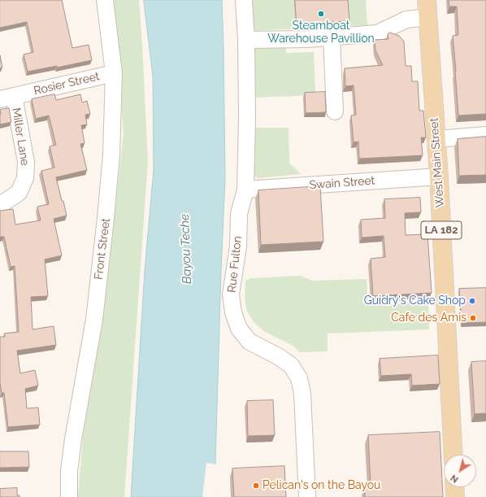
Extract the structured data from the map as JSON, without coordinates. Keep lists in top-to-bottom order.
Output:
{
  "streets": {
    "main road": ["West Main Street", "LA 182"],
    "street": [
      "Rosier Street",
      "Miller Lane",
      "Swain Street",
      "Front Street",
      "Rue Fulton"
    ]
  },
  "crossings": [
    ["Rosier Street", "Miller Lane"],
    ["Rosier Street", "Front Street"],
    ["West Main Street", "Swain Street"],
    ["Swain Street", "Rue Fulton"]
  ],
  "water": ["Bayou Teche"],
  "places": [
    "Steamboat Warehouse Pavillion",
    "Guidry's Cake Shop",
    "Cafe des Amis",
    "Pelican's on the Bayou"
  ],
  "north": "bottom left"
}
